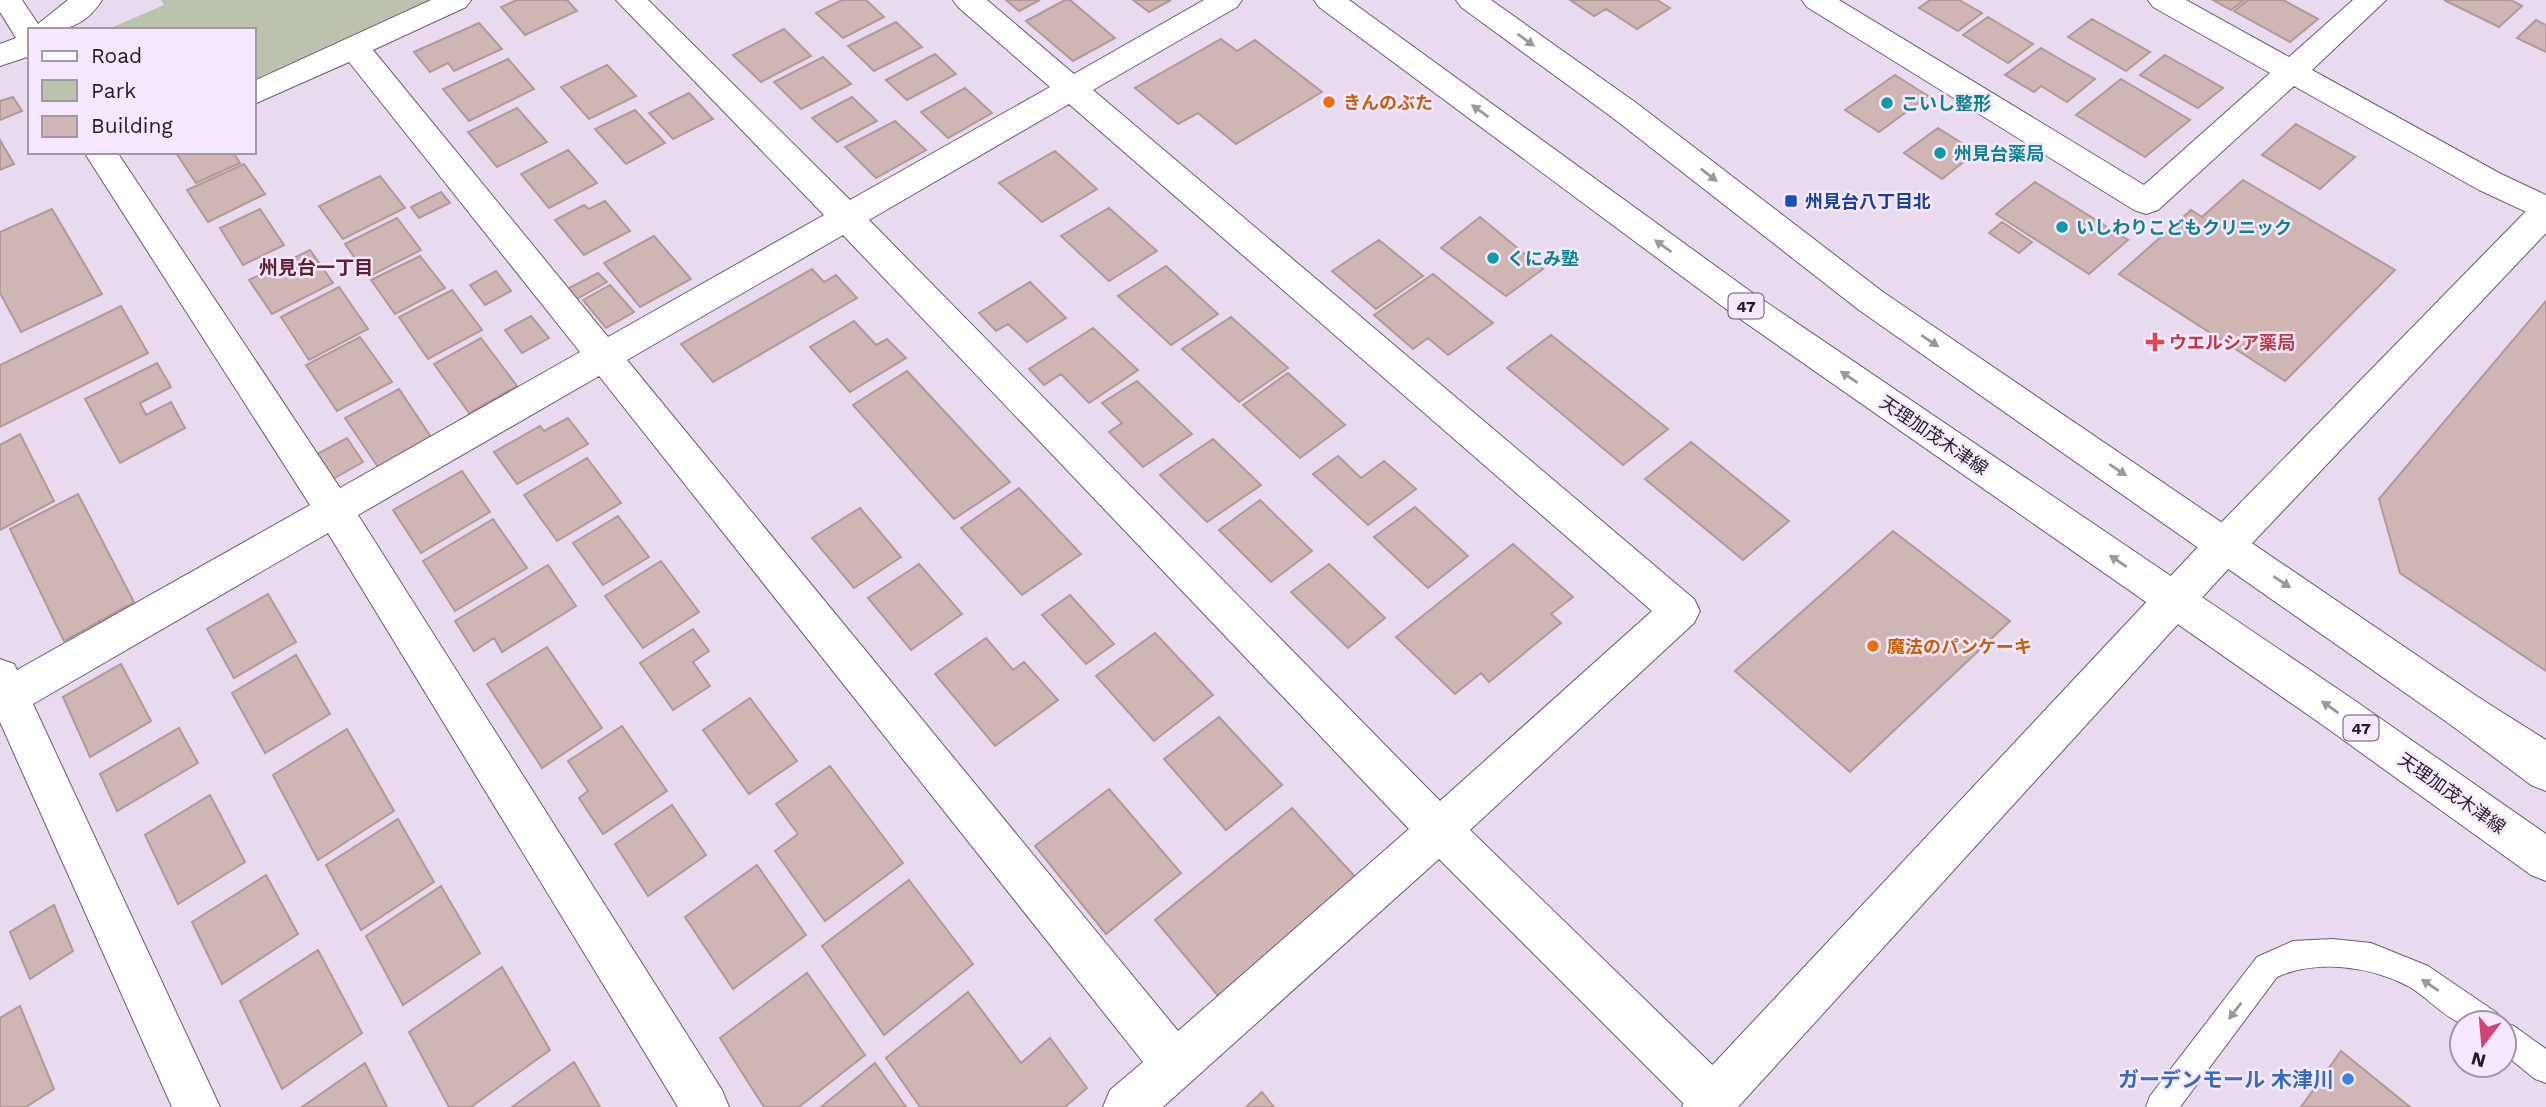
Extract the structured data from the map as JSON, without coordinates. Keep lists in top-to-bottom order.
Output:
{
  "streets": {
    "main road": ["47", "天理加茂木津線"]
  },
  "districts": ["州見台一丁目"],
  "places": {
    "other": [
      "きんのぶた",
      "こいし整形",
      "州見台薬局",
      "いしわりこどもクリニック",
      "くにみ塾",
      "魔法のパンケーキ",
      "ガーデンモール 木津川"
    ],
    "transit": ["州見台八丁目北"],
    "health": ["ウエルシア薬局"]
  },
  "legend": ["Road", "Park", "Building"],
  "north": "bottom"
}
